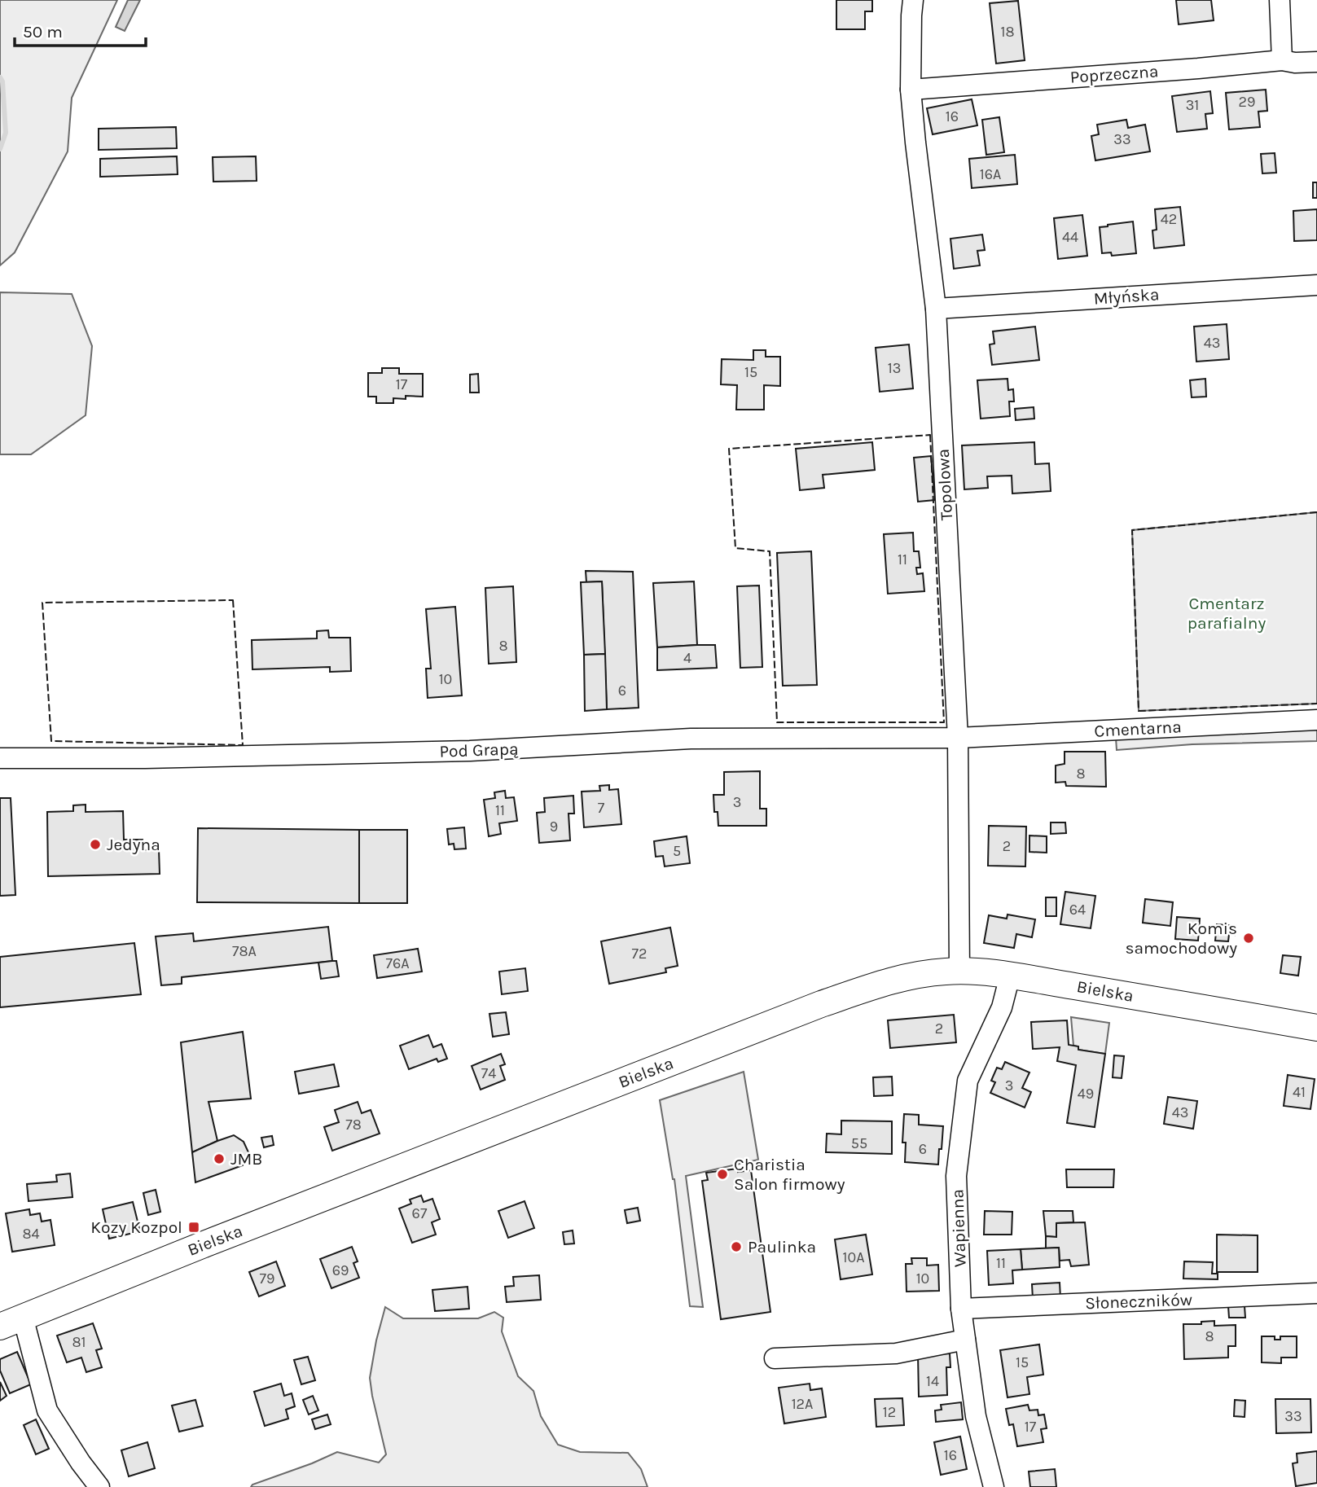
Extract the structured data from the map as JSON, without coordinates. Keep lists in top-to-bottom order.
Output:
{
  "streets": {
    "main road": ["Bielska"],
    "street": [
      "Poprzeczna",
      "Młyńska",
      "Topolowa",
      "Cmentarna",
      "Pod Grapą",
      "Wapienna",
      "Słoneczników"
    ]
  },
  "crossings": [
    ["Poprzeczna", "Topolowa"],
    ["Młyńska", "Topolowa"],
    ["Topolowa", "Cmentarna"],
    ["Topolowa", "Pod Grapą"],
    ["Topolowa", "Bielska"],
    ["Cmentarna", "Pod Grapą"],
    ["Bielska", "Wapienna"],
    ["Wapienna", "Słoneczników"]
  ],
  "parks": ["Cmentarz parafialny"],
  "places": {
    "other": [
      "Jedyna",
      "Komis samochodowy",
      "JMB",
      "Charistia Salon firmowy",
      "Paulinka"
    ],
    "transit": ["Kozy Kozpol"]
  },
  "house_numbers": [
    "18",
    "29",
    "31",
    "16",
    "33",
    "16A",
    "42",
    "44",
    "43",
    "13",
    "15",
    "17",
    "11",
    "8",
    "4",
    "10",
    "6",
    "8",
    "3",
    "7",
    "11",
    "9",
    "2",
    "5",
    "64",
    "78A",
    "72",
    "76A",
    "2",
    "74",
    "3",
    "41",
    "49",
    "43",
    "78",
    "55",
    "6",
    "67",
    "84",
    "10A",
    "11",
    "69",
    "79",
    "10",
    "8",
    "81",
    "15",
    "14",
    "12A",
    "12",
    "33",
    "17",
    "16"
  ],
  "scale_bar": "50 m"
}
